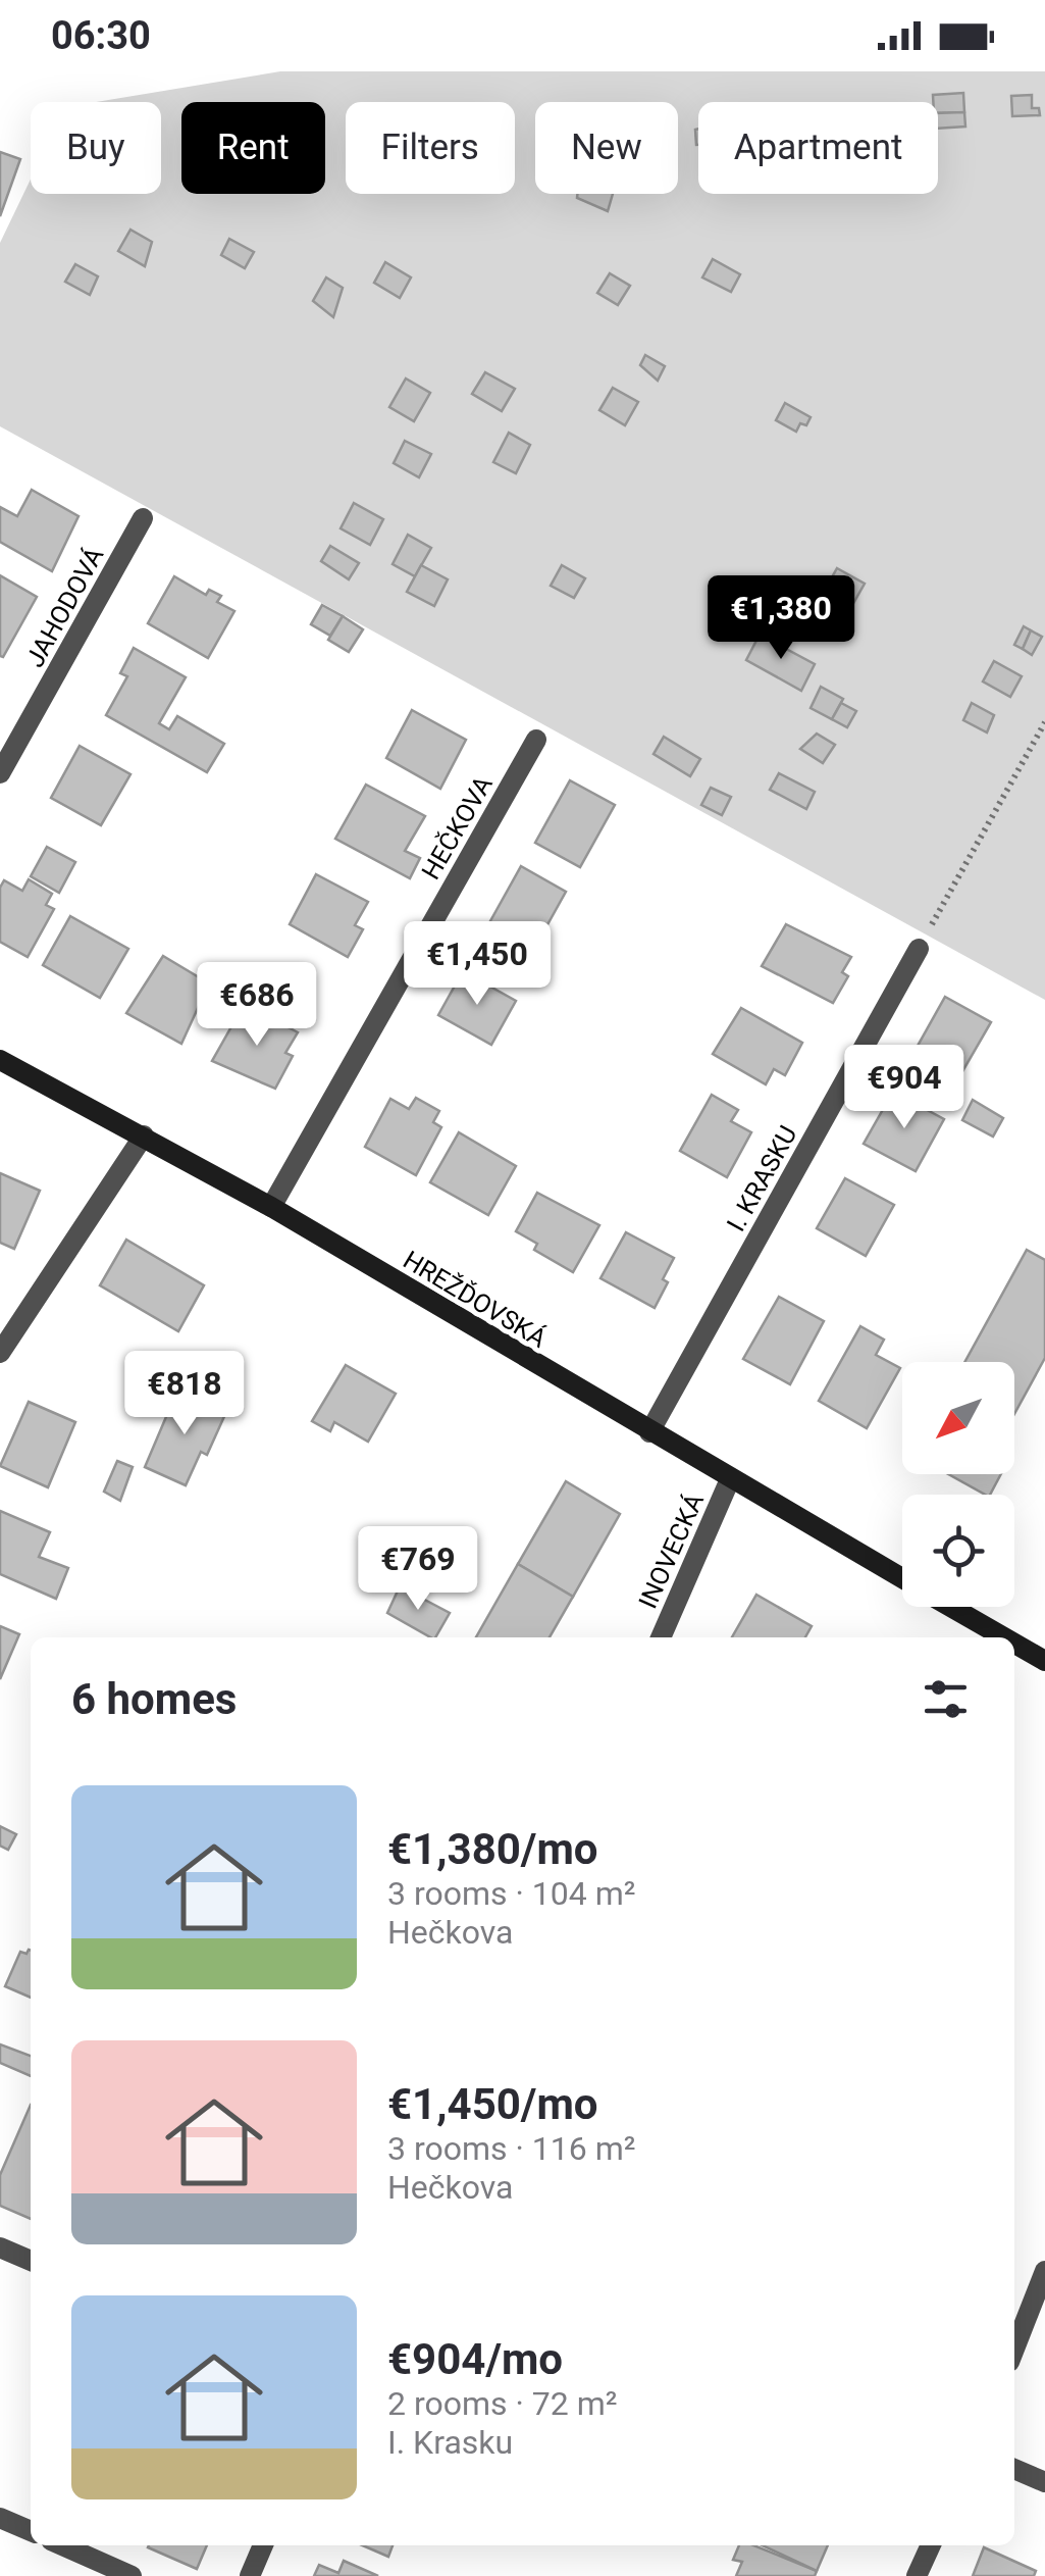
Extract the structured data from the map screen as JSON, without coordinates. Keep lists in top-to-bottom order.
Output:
{
  "streets": {
    "street": [
      "JAHODOVÁ",
      "HEČKOVA",
      "I. KRASKU",
      "HREŽĎOVSKÁ",
      "INOVECKÁ"
    ]
  },
  "crossings": [
    ["HEČKOVA", "HREŽĎOVSKÁ"],
    ["I. KRASKU", "HREŽĎOVSKÁ"],
    ["HREŽĎOVSKÁ", "INOVECKÁ"]
  ],
  "north": "bottom left",
  "page": {
    "status": "06:30",
    "chip": [
      "Buy",
      "Rent",
      "Filters",
      "New",
      "Apartment"
    ],
    "price": [
      "€1,380",
      "€1,450",
      "€686",
      "€904",
      "€818",
      "€769"
    ],
    "heading": "6 homes",
    "list": [
      {
        "name": "€1,380/mo",
        "note": "3 rooms · 104 m² · Hečkova"
      },
      {
        "name": "€1,450/mo",
        "note": "3 rooms · 116 m² · Hečkova"
      },
      {
        "name": "€904/mo",
        "note": "2 rooms · 72 m² · I. Krasku"
      }
    ]
  }
}
